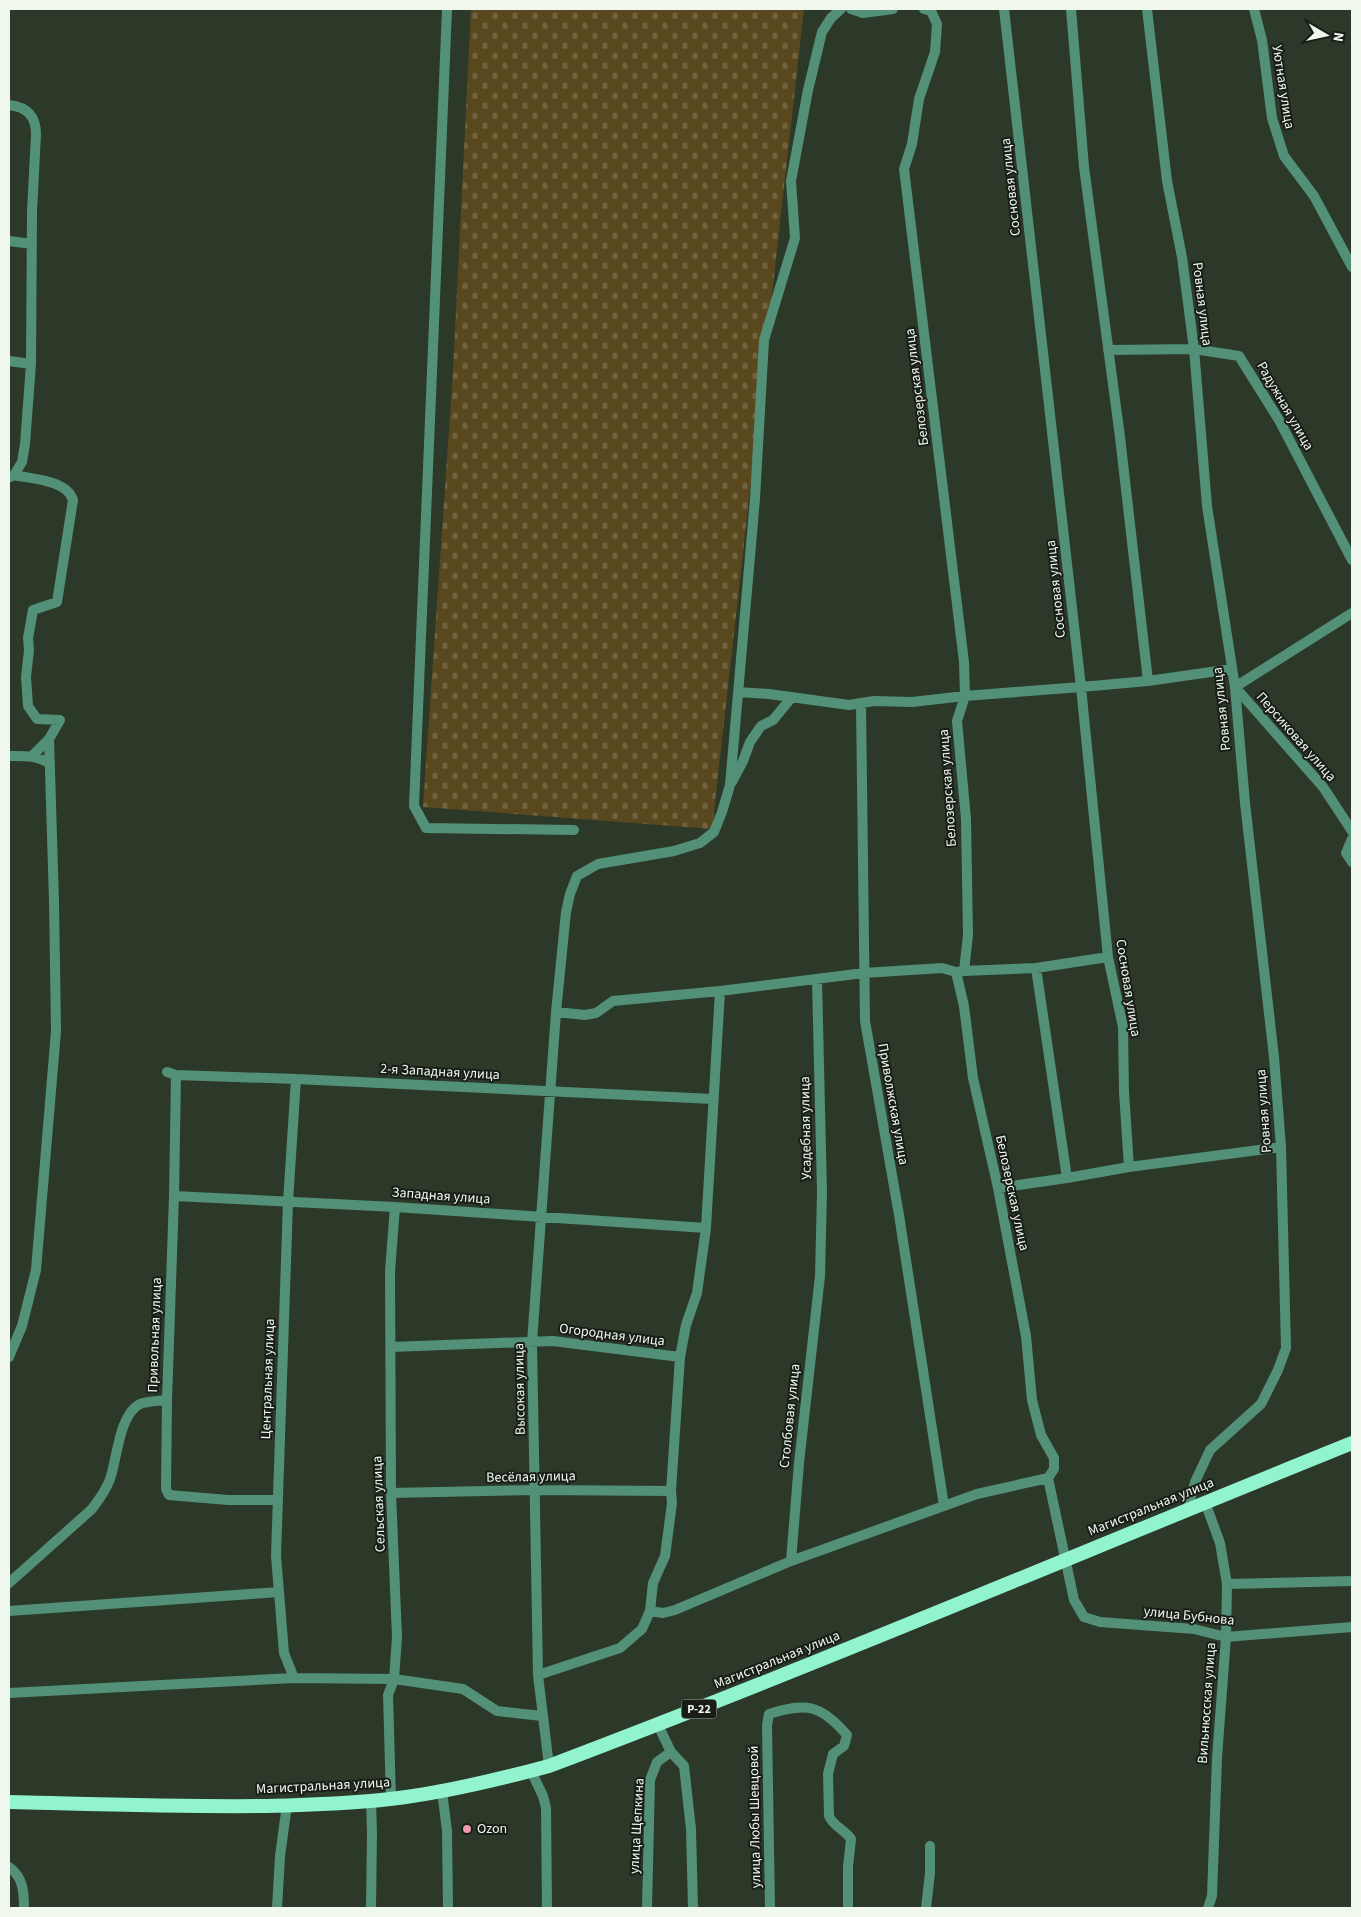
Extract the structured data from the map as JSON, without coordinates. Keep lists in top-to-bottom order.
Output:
{
  "streets": {
    "highway": ["Магистральная улица", "Р-22"],
    "street": [
      "Уютная улица",
      "Сосновая улица",
      "Ровная улица",
      "Белозерская улица",
      "Радужная улица",
      "Персиковая улица",
      "2-я Западная улица",
      "Приволжская улица",
      "Усадебная улица",
      "Западная улица",
      "Привольная улица",
      "Огородная улица",
      "Центральная улица",
      "Высокая улица",
      "Столбовая улица",
      "Весёлая улица",
      "Сельская улица",
      "улица Бубнова",
      "Вильнюсская улица",
      "улица Любы Шевцовой",
      "улица Щепкина"
    ]
  },
  "crossings": [
    ["Ровная улица", "Радужная улица"],
    ["Ровная улица", "Персиковая улица"],
    ["Ровная улица", "Магистральная улица"],
    ["Белозерская улица", "Магистральная улица"],
    ["Белозерская улица", "улица Бубнова"],
    ["2-я Западная улица", "Привольная улица"],
    ["2-я Западная улица", "Центральная улица"],
    ["2-я Западная улица", "Высокая улица"],
    ["Усадебная улица", "Столбовая улица"],
    ["Западная улица", "Привольная улица"],
    ["Западная улица", "Центральная улица"],
    ["Западная улица", "Высокая улица"],
    ["Западная улица", "Сельская улица"],
    ["Огородная улица", "Высокая улица"],
    ["Огородная улица", "Сельская улица"],
    ["Высокая улица", "Весёлая улица"],
    ["Высокая улица", "Магистральная улица"],
    ["Весёлая улица", "Сельская улица"],
    ["Сельская улица", "Магистральная улица"],
    ["Магистральная улица", "улица Бубнова"],
    ["Магистральная улица", "Вильнюсская улица"],
    ["улица Бубнова", "Вильнюсская улица"]
  ],
  "places": ["Ozon"],
  "north": "right"
}
